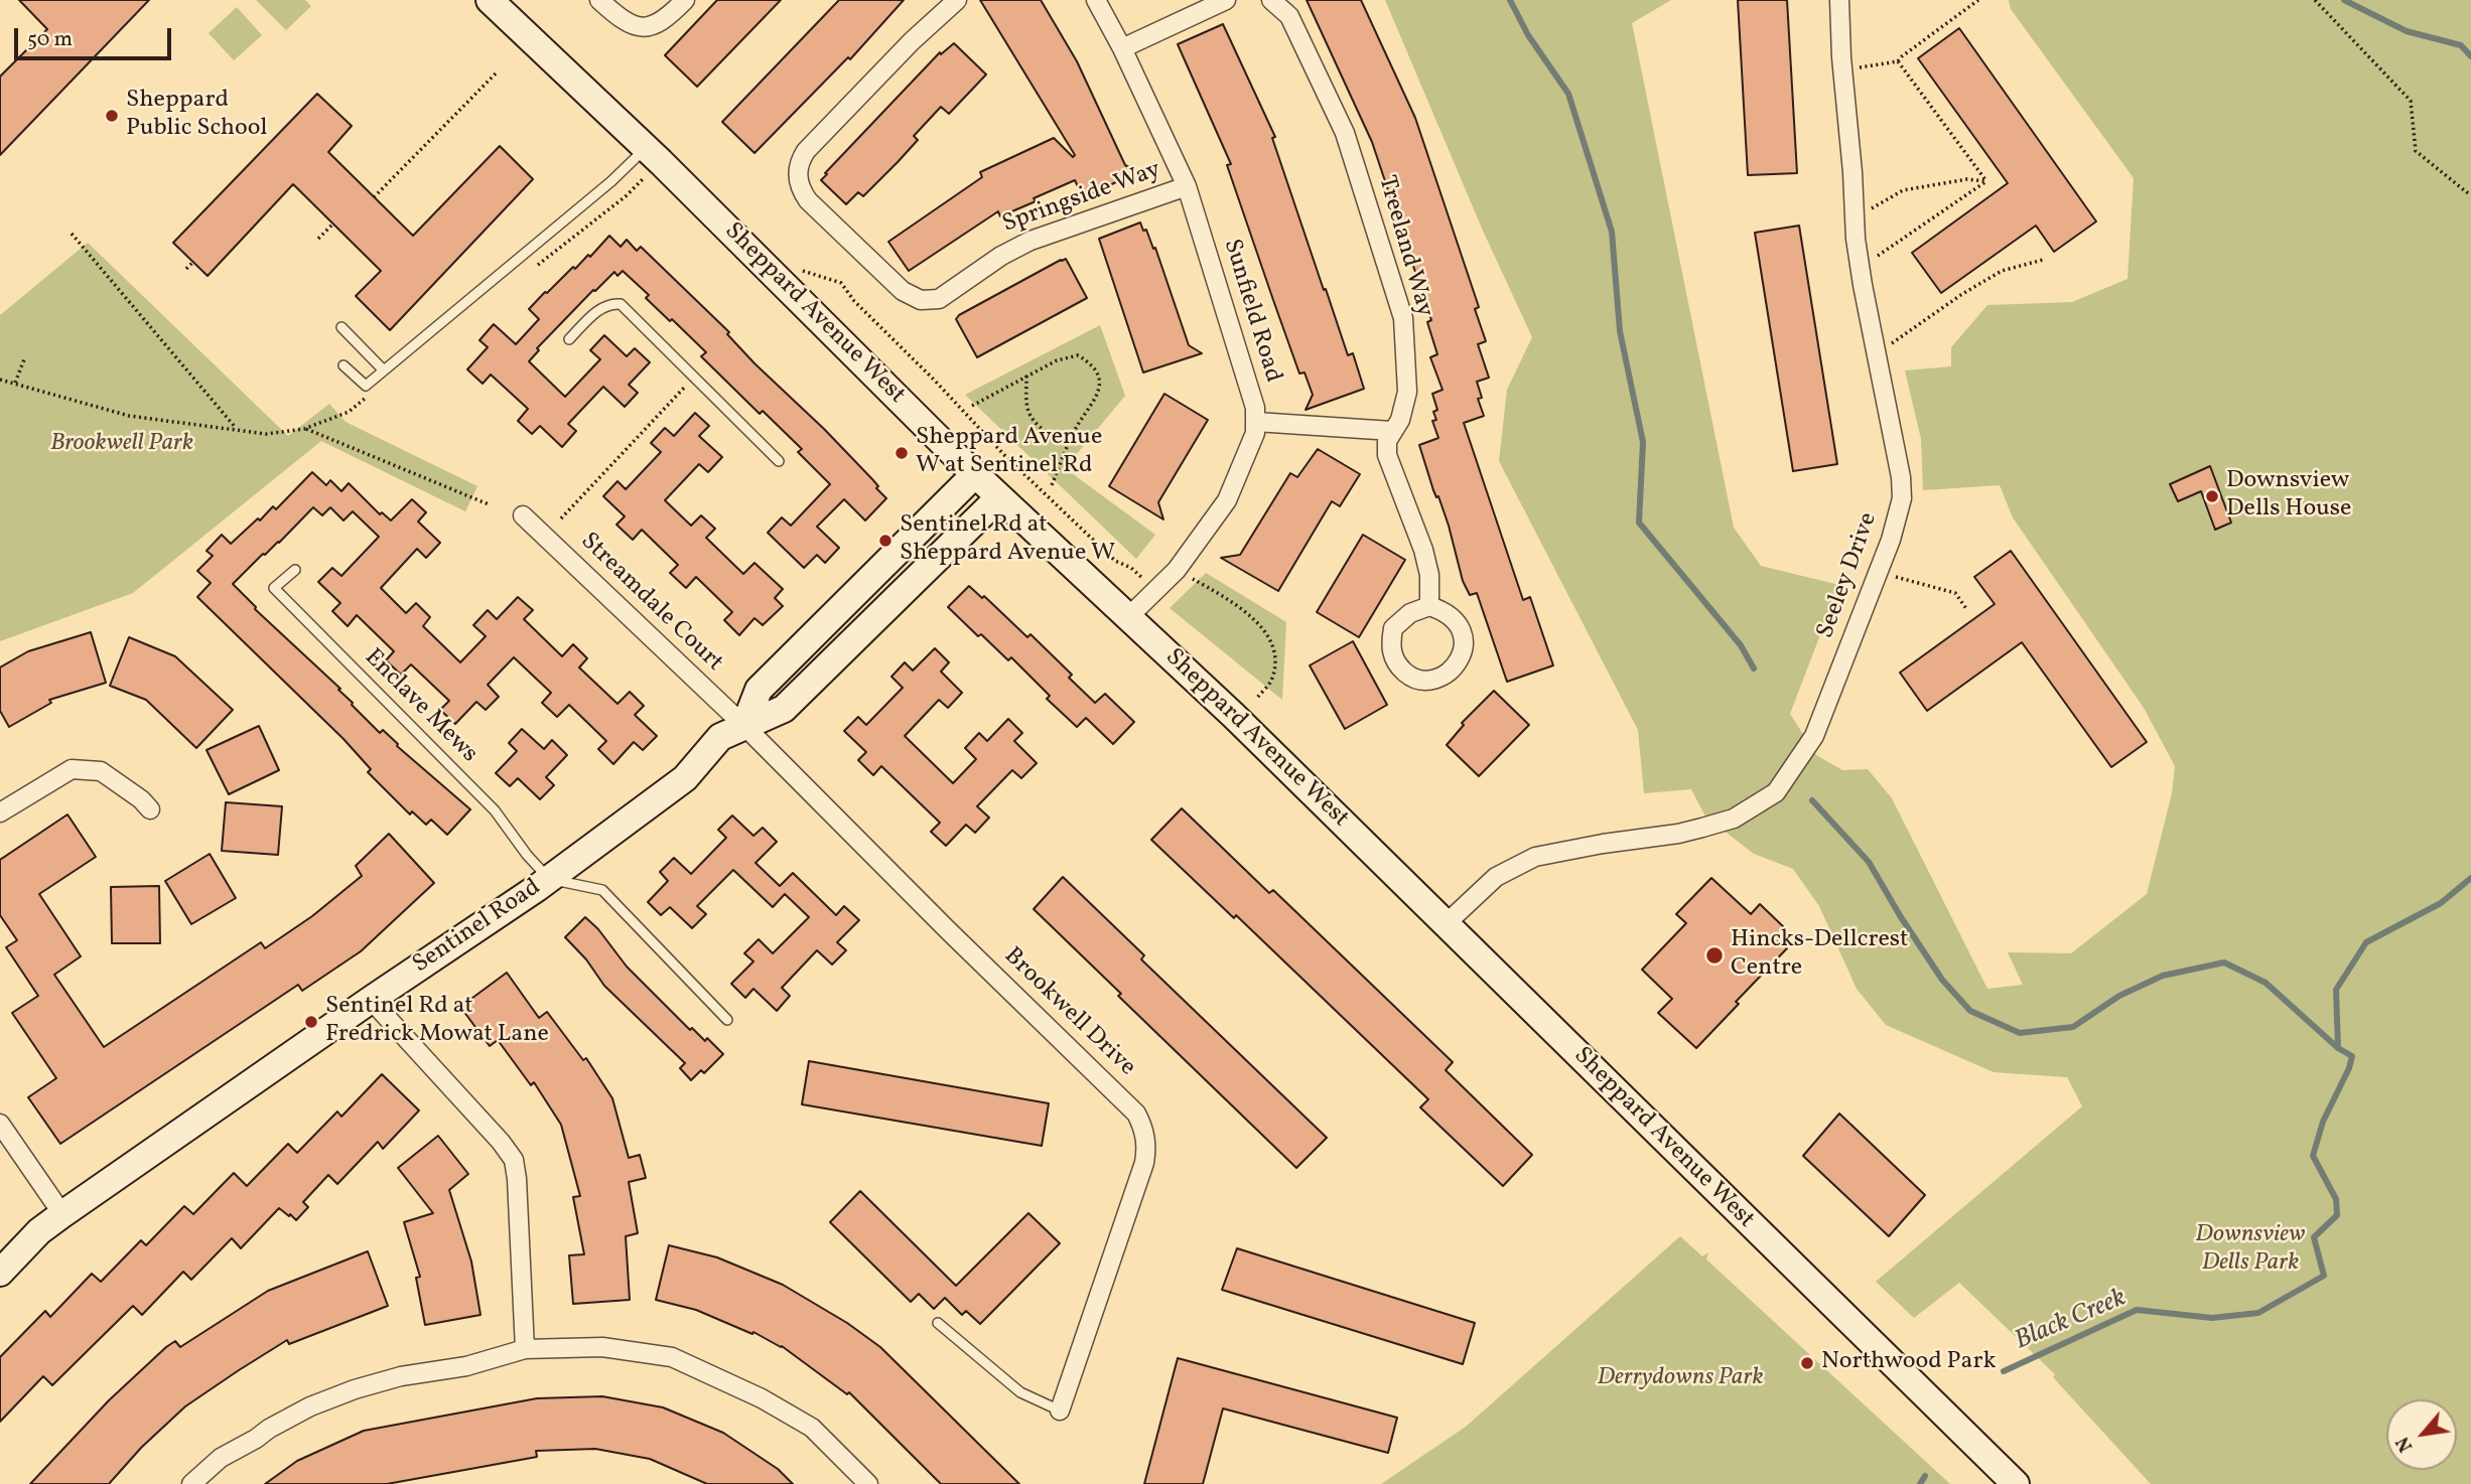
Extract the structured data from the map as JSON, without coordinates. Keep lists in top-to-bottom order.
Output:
{
  "streets": {
    "main road": ["Sheppard Avenue West", "Sentinel Road"],
    "street": [
      "Springside Way",
      "Treeland Way",
      "Sunfield Road",
      "Seeley Drive",
      "Streamdale Court",
      "Brookwell Drive"
    ],
    "lane": ["Enclave Mews"]
  },
  "crossings": [
    ["Springside Way", "Sunfield Road"],
    ["Sunfield Road", "Sheppard Avenue West"],
    ["Sheppard Avenue West", "Seeley Drive"],
    ["Sheppard Avenue West", "Sentinel Road"],
    ["Streamdale Court", "Sentinel Road"],
    ["Streamdale Court", "Brookwell Drive"],
    ["Enclave Mews", "Sentinel Road"],
    ["Sentinel Road", "Brookwell Drive"]
  ],
  "water": ["Black Creek"],
  "parks": ["Brookwell Park", "Downsview Dells Park", "Derrydowns Park"],
  "places": [
    "Sheppard Public School",
    "Sheppard Avenue W at Sentinel Rd",
    "Downsview Dells House",
    "Sentinel Rd at Sheppard Avenue W",
    "Hincks-Dellcrest Centre",
    "Sentinel Rd at Fredrick Mowat Lane",
    "Northwood Park"
  ],
  "scale_bar": "50 m",
  "north": "bottom left"
}
